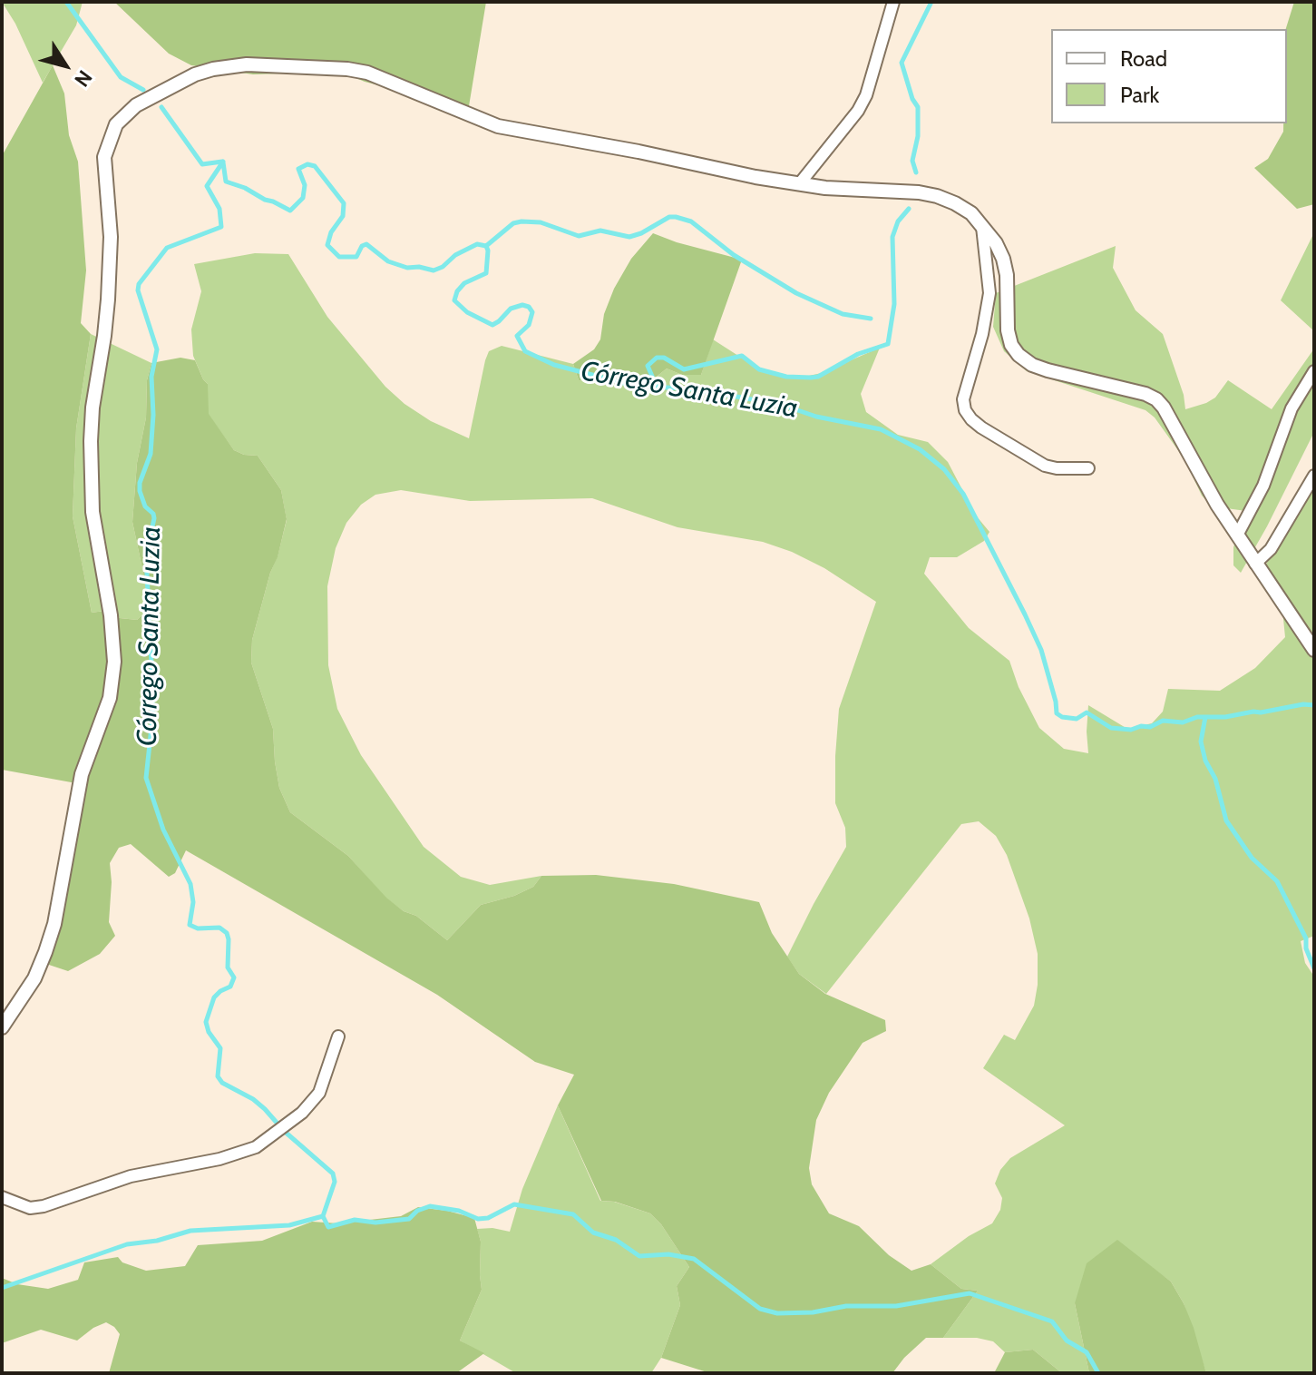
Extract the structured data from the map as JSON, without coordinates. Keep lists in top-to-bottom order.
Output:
{
  "water": ["Córrego Santa Luzia"],
  "legend": ["Road", "Park"],
  "north": "bottom right"
}
